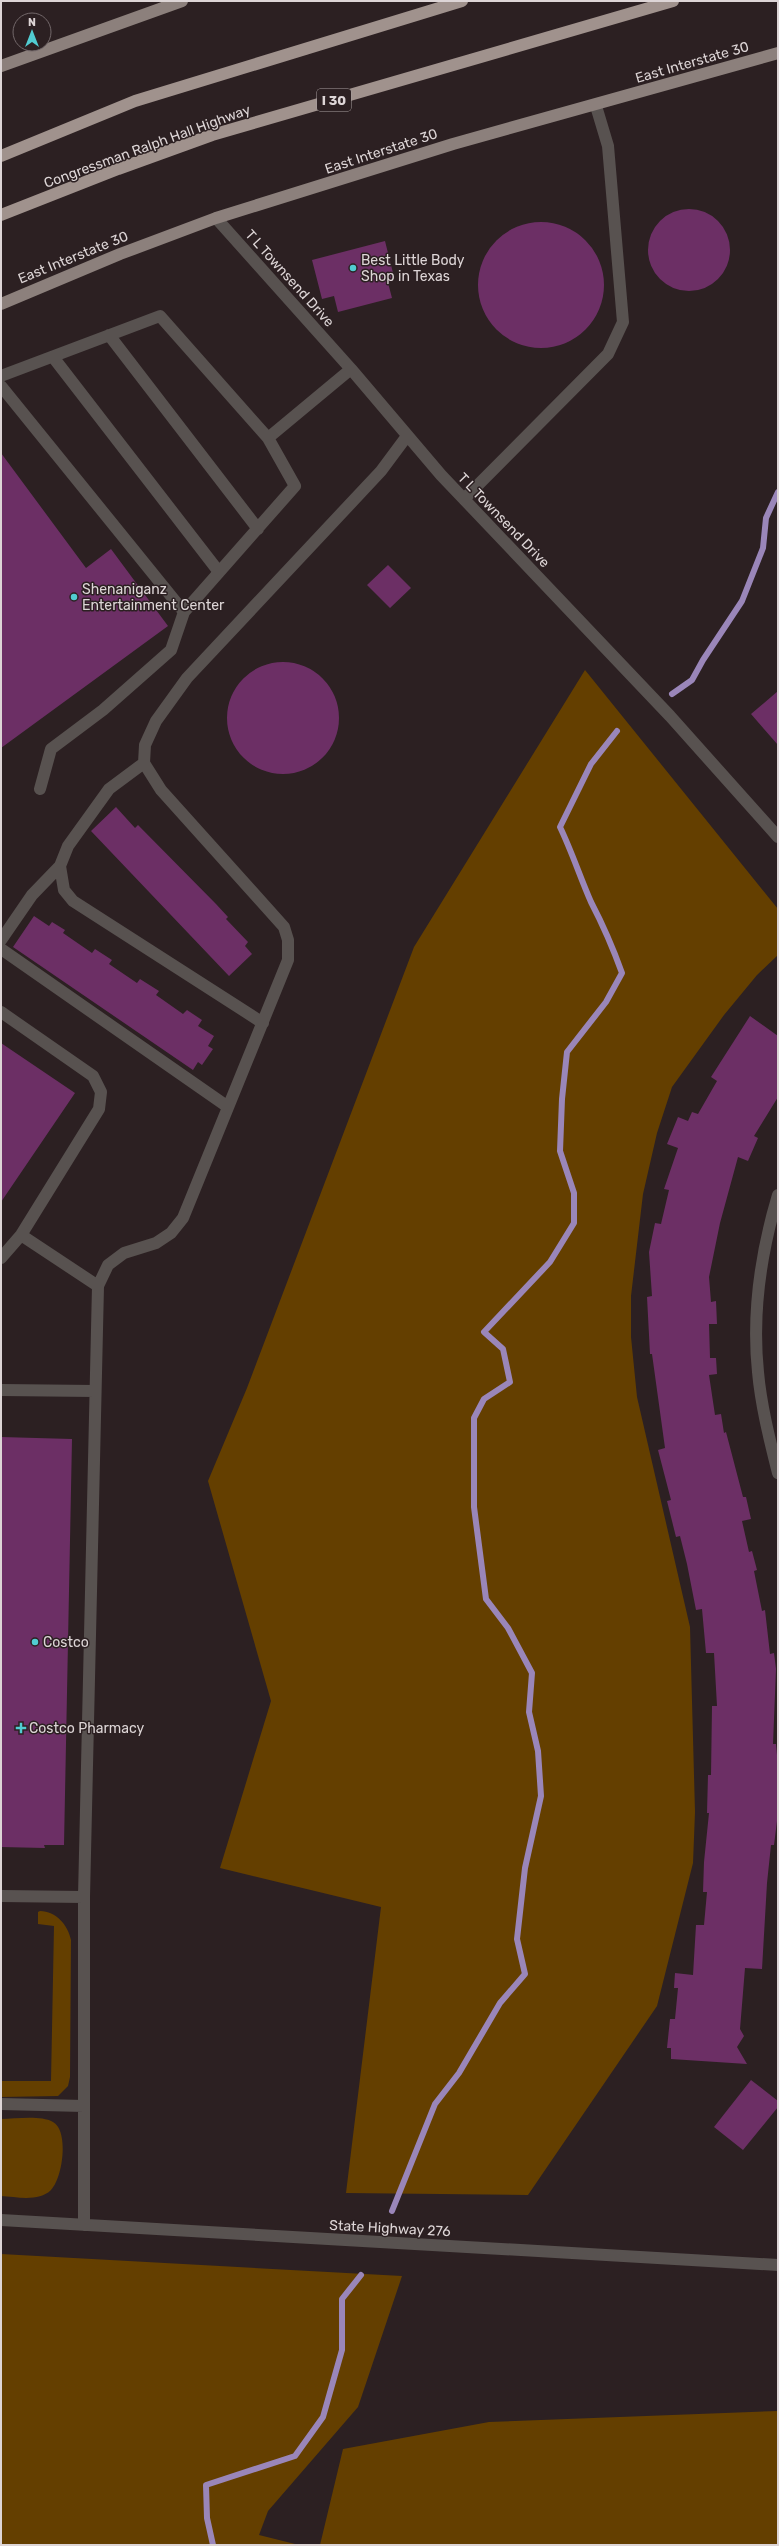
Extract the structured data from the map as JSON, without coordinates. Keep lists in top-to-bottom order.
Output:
{
  "streets": {
    "highway": ["I 30", "Congressman Ralph Hall Highway"],
    "main road": ["East Interstate 30"],
    "street": ["T L Townsend Drive", "State Highway 276"]
  },
  "crossings": [
    ["East Interstate 30", "T L Townsend Drive"]
  ],
  "places": {
    "other": ["Best Little Body Shop in Texas", "Shenaniganz Entertainment Center", "Costco"],
    "health": ["Costco Pharmacy"]
  },
  "north": "top"
}
